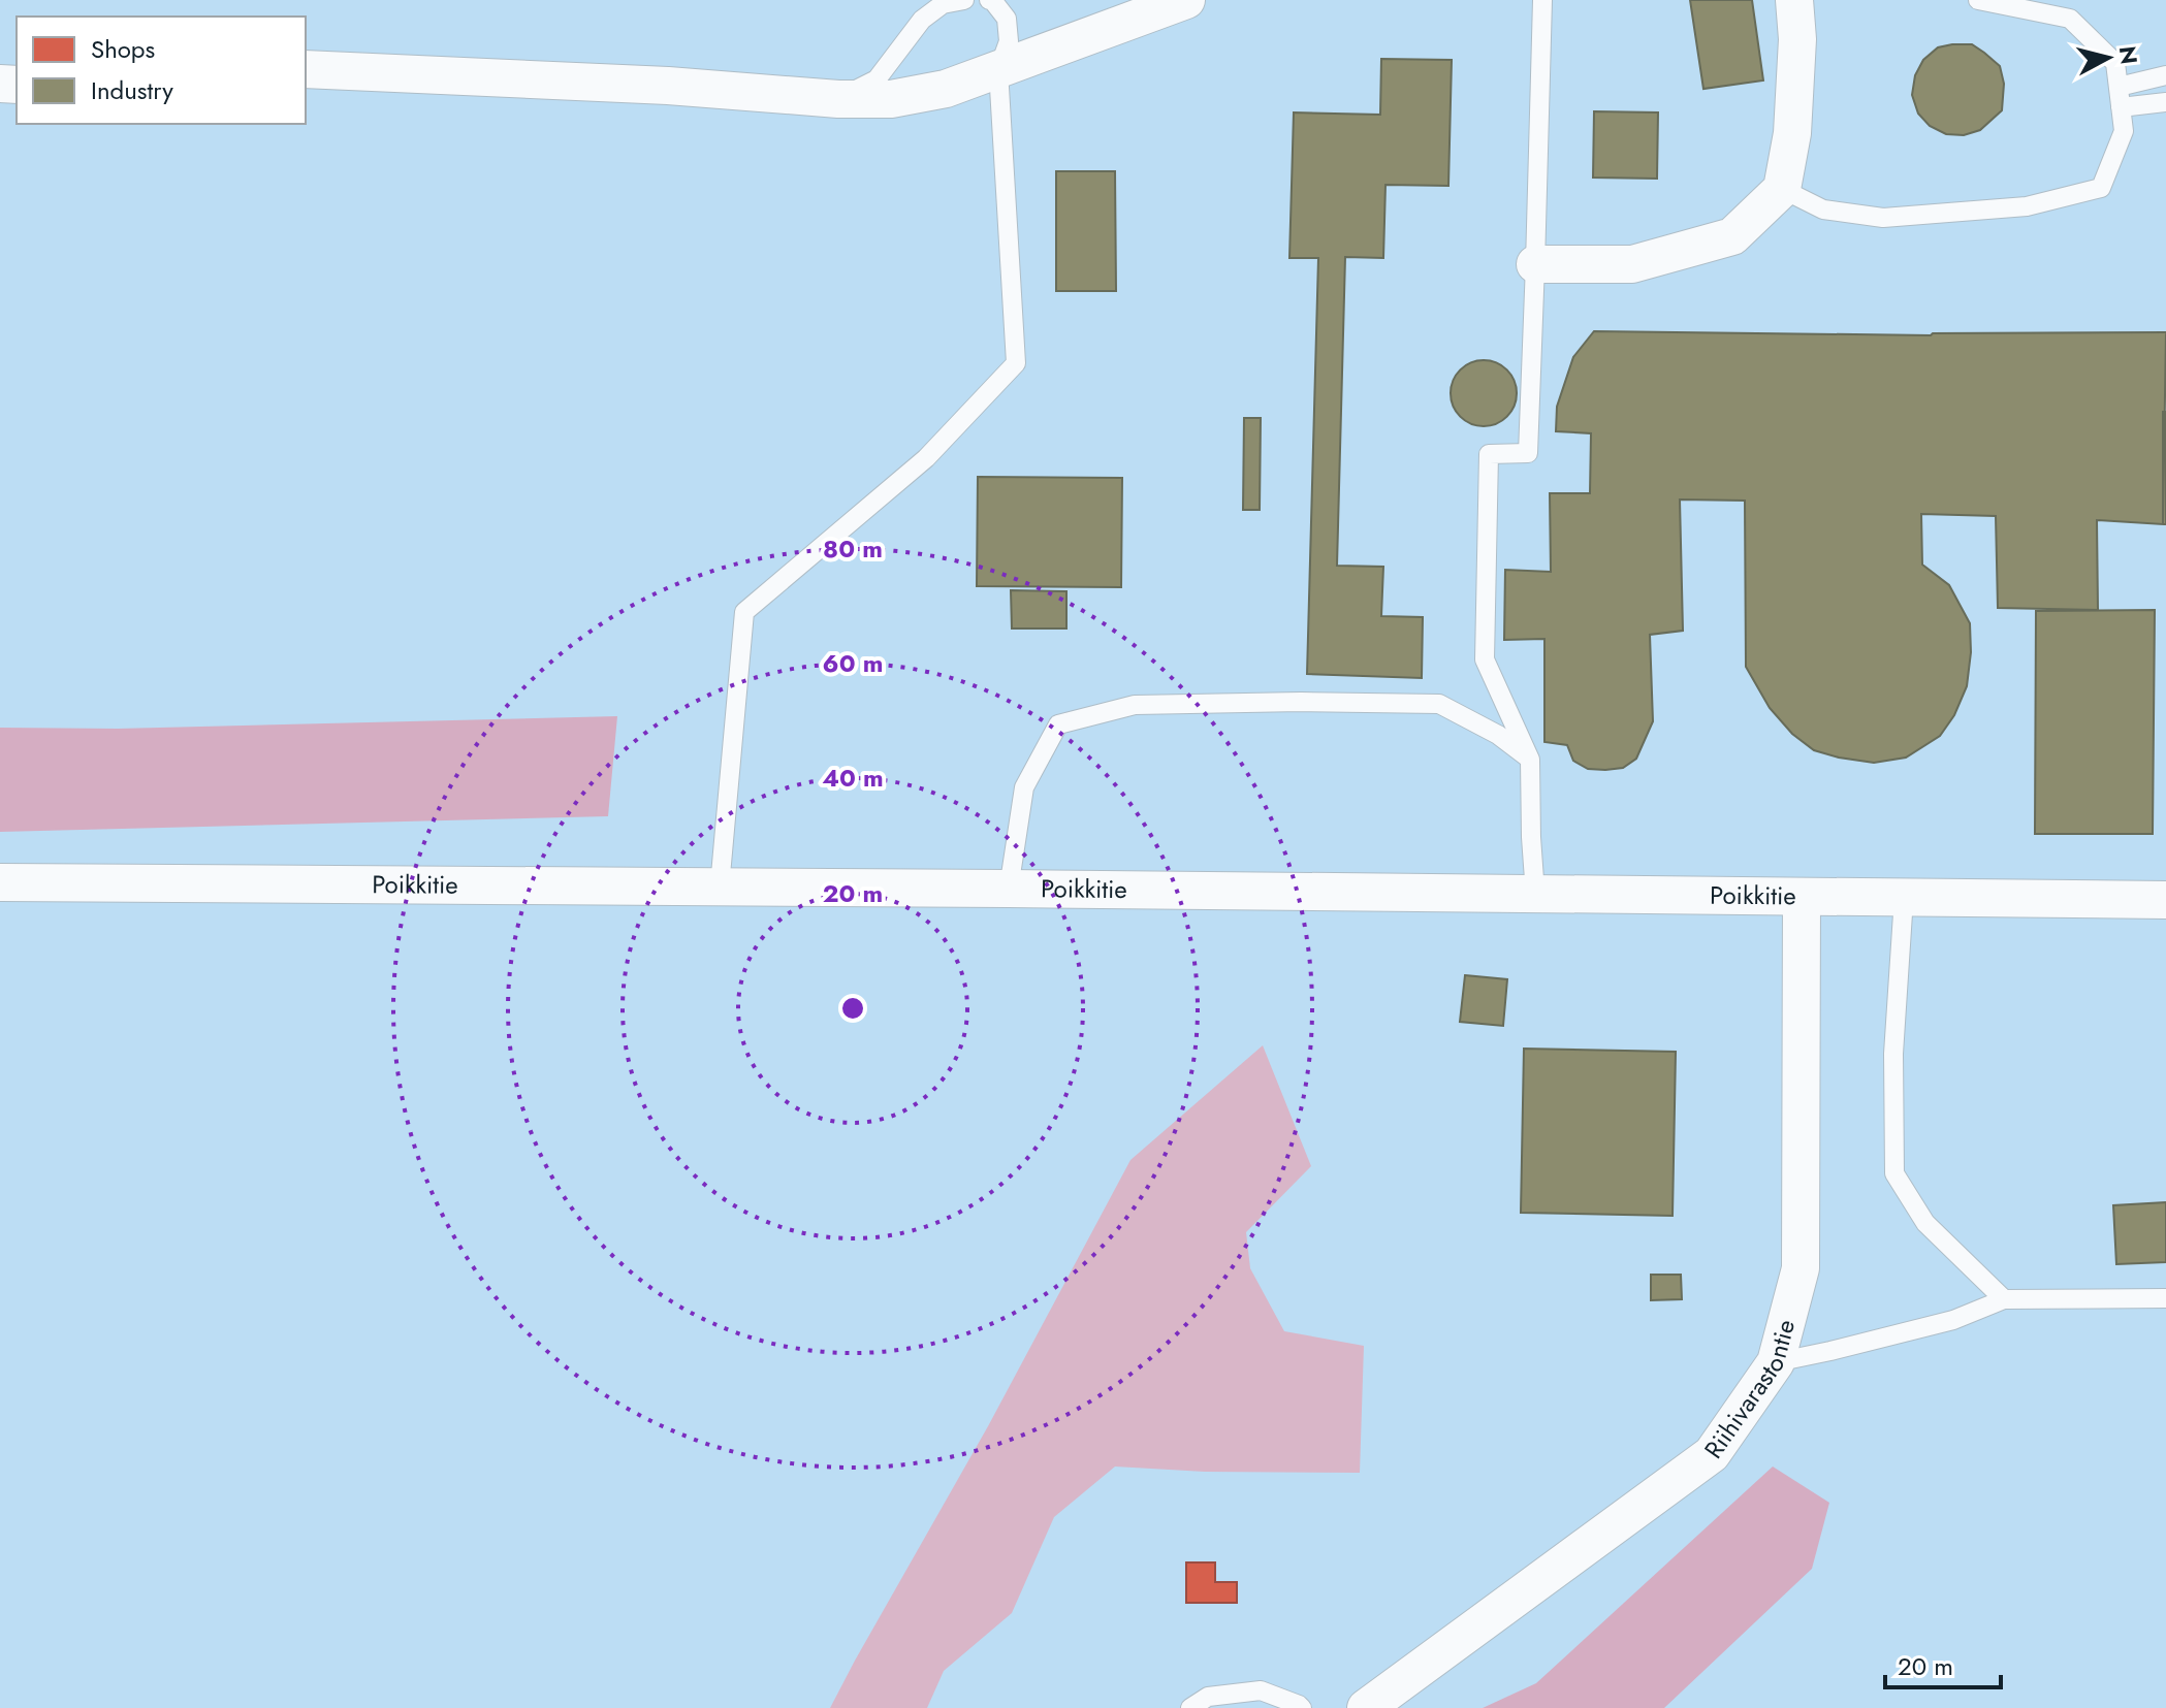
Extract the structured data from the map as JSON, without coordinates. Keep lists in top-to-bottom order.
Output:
{
  "streets": {
    "street": ["Poikkitie", "Riihivarastontie"]
  },
  "crossings": [
    ["Poikkitie", "Riihivarastontie"]
  ],
  "legend": ["Shops", "Industry"],
  "scale_bar": "20 m",
  "north": "right",
  "rings": [
    "80 m",
    "60 m",
    "40 m",
    "20 m"
  ]
}
